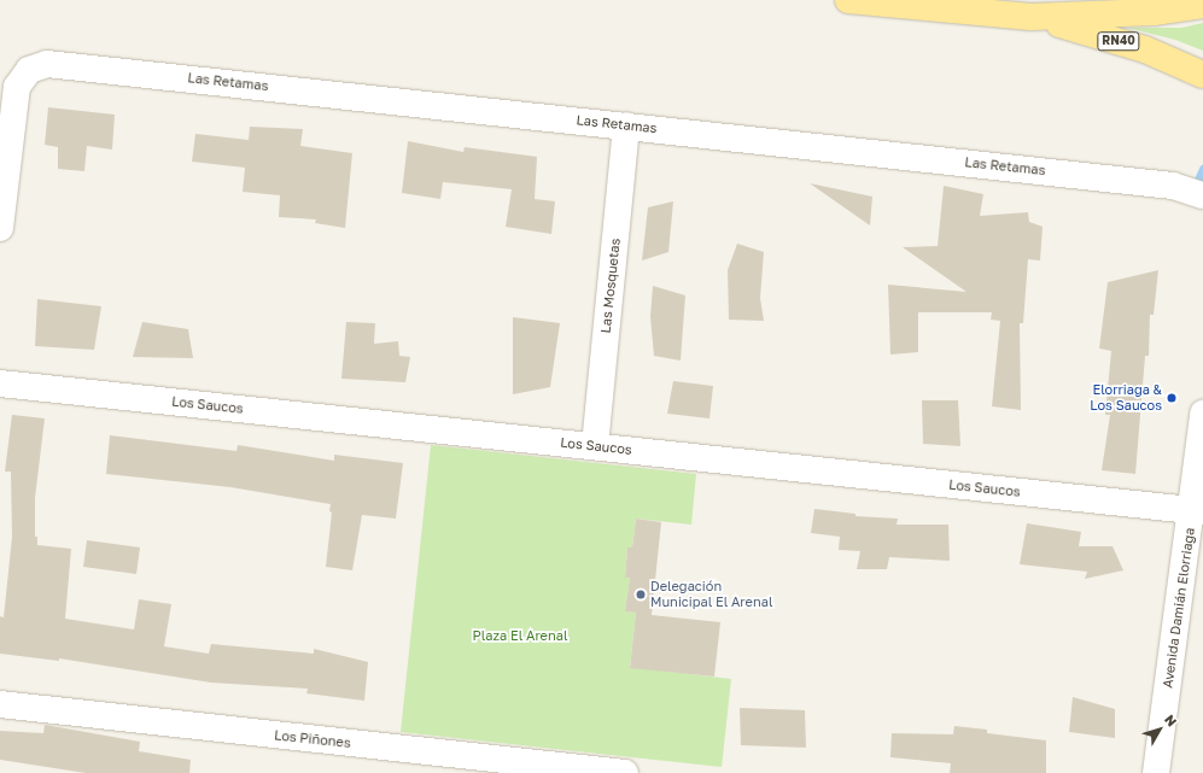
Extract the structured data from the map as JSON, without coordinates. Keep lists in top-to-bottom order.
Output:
{
  "streets": {
    "main road": ["RN40"],
    "street": [
      "Las Retamas",
      "Las Mosquetas",
      "Los Saucos",
      "Avenida Damián Elorriaga",
      "Los Piñones"
    ]
  },
  "crossings": [
    ["Las Retamas", "Las Mosquetas"],
    ["Las Mosquetas", "Los Saucos"],
    ["Los Saucos", "Avenida Damián Elorriaga"]
  ],
  "parks": ["Plaza El Arenal"],
  "places": ["Elorriaga & Los Saucos", "Delegación Municipal El Arenal"],
  "north": "top right"
}
